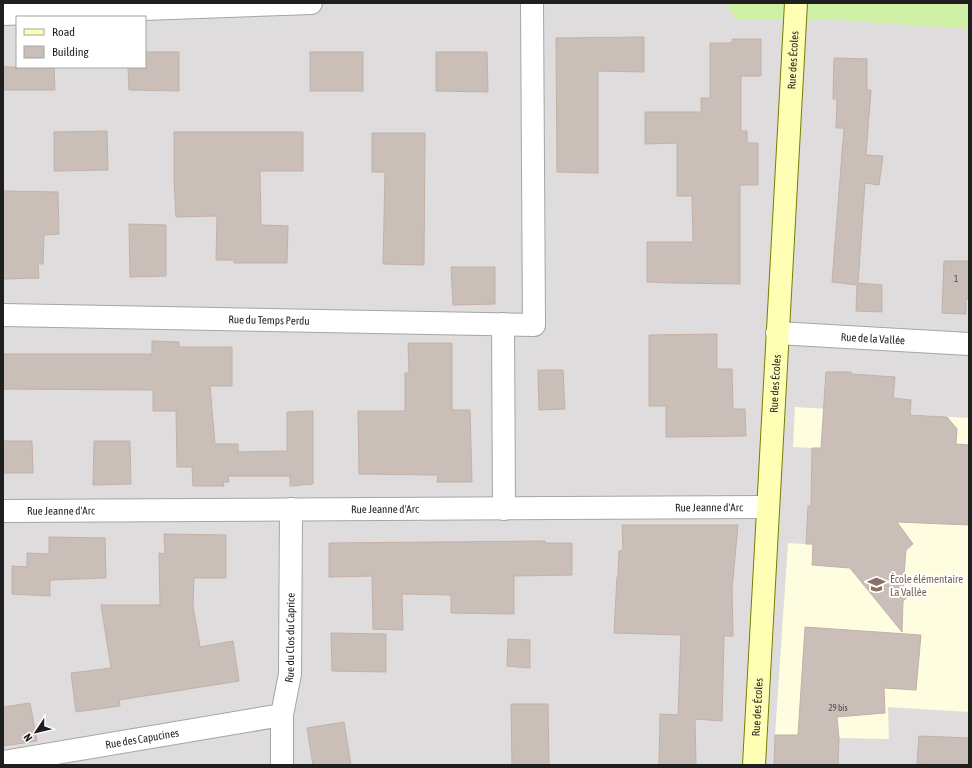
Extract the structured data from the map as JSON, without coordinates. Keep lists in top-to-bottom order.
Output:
{
  "streets": {
    "main road": ["Rue des Écoles"],
    "street": [
      "Rue du Temps Perdu",
      "Rue de la Vallée",
      "Rue Jeanne d'Arc",
      "Rue du Clos du Caprice",
      "Rue des Capucines"
    ]
  },
  "crossings": [
    ["Rue des Écoles", "Rue de la Vallée"],
    ["Rue des Écoles", "Rue Jeanne d'Arc"],
    ["Rue Jeanne d'Arc", "Rue du Clos du Caprice"],
    ["Rue du Clos du Caprice", "Rue des Capucines"]
  ],
  "places": {
    "school or university": ["École élémentaire La Vallée"]
  },
  "house_numbers": ["1", "29 bis"],
  "legend": ["Road", "Building"],
  "north": "bottom left"
}
